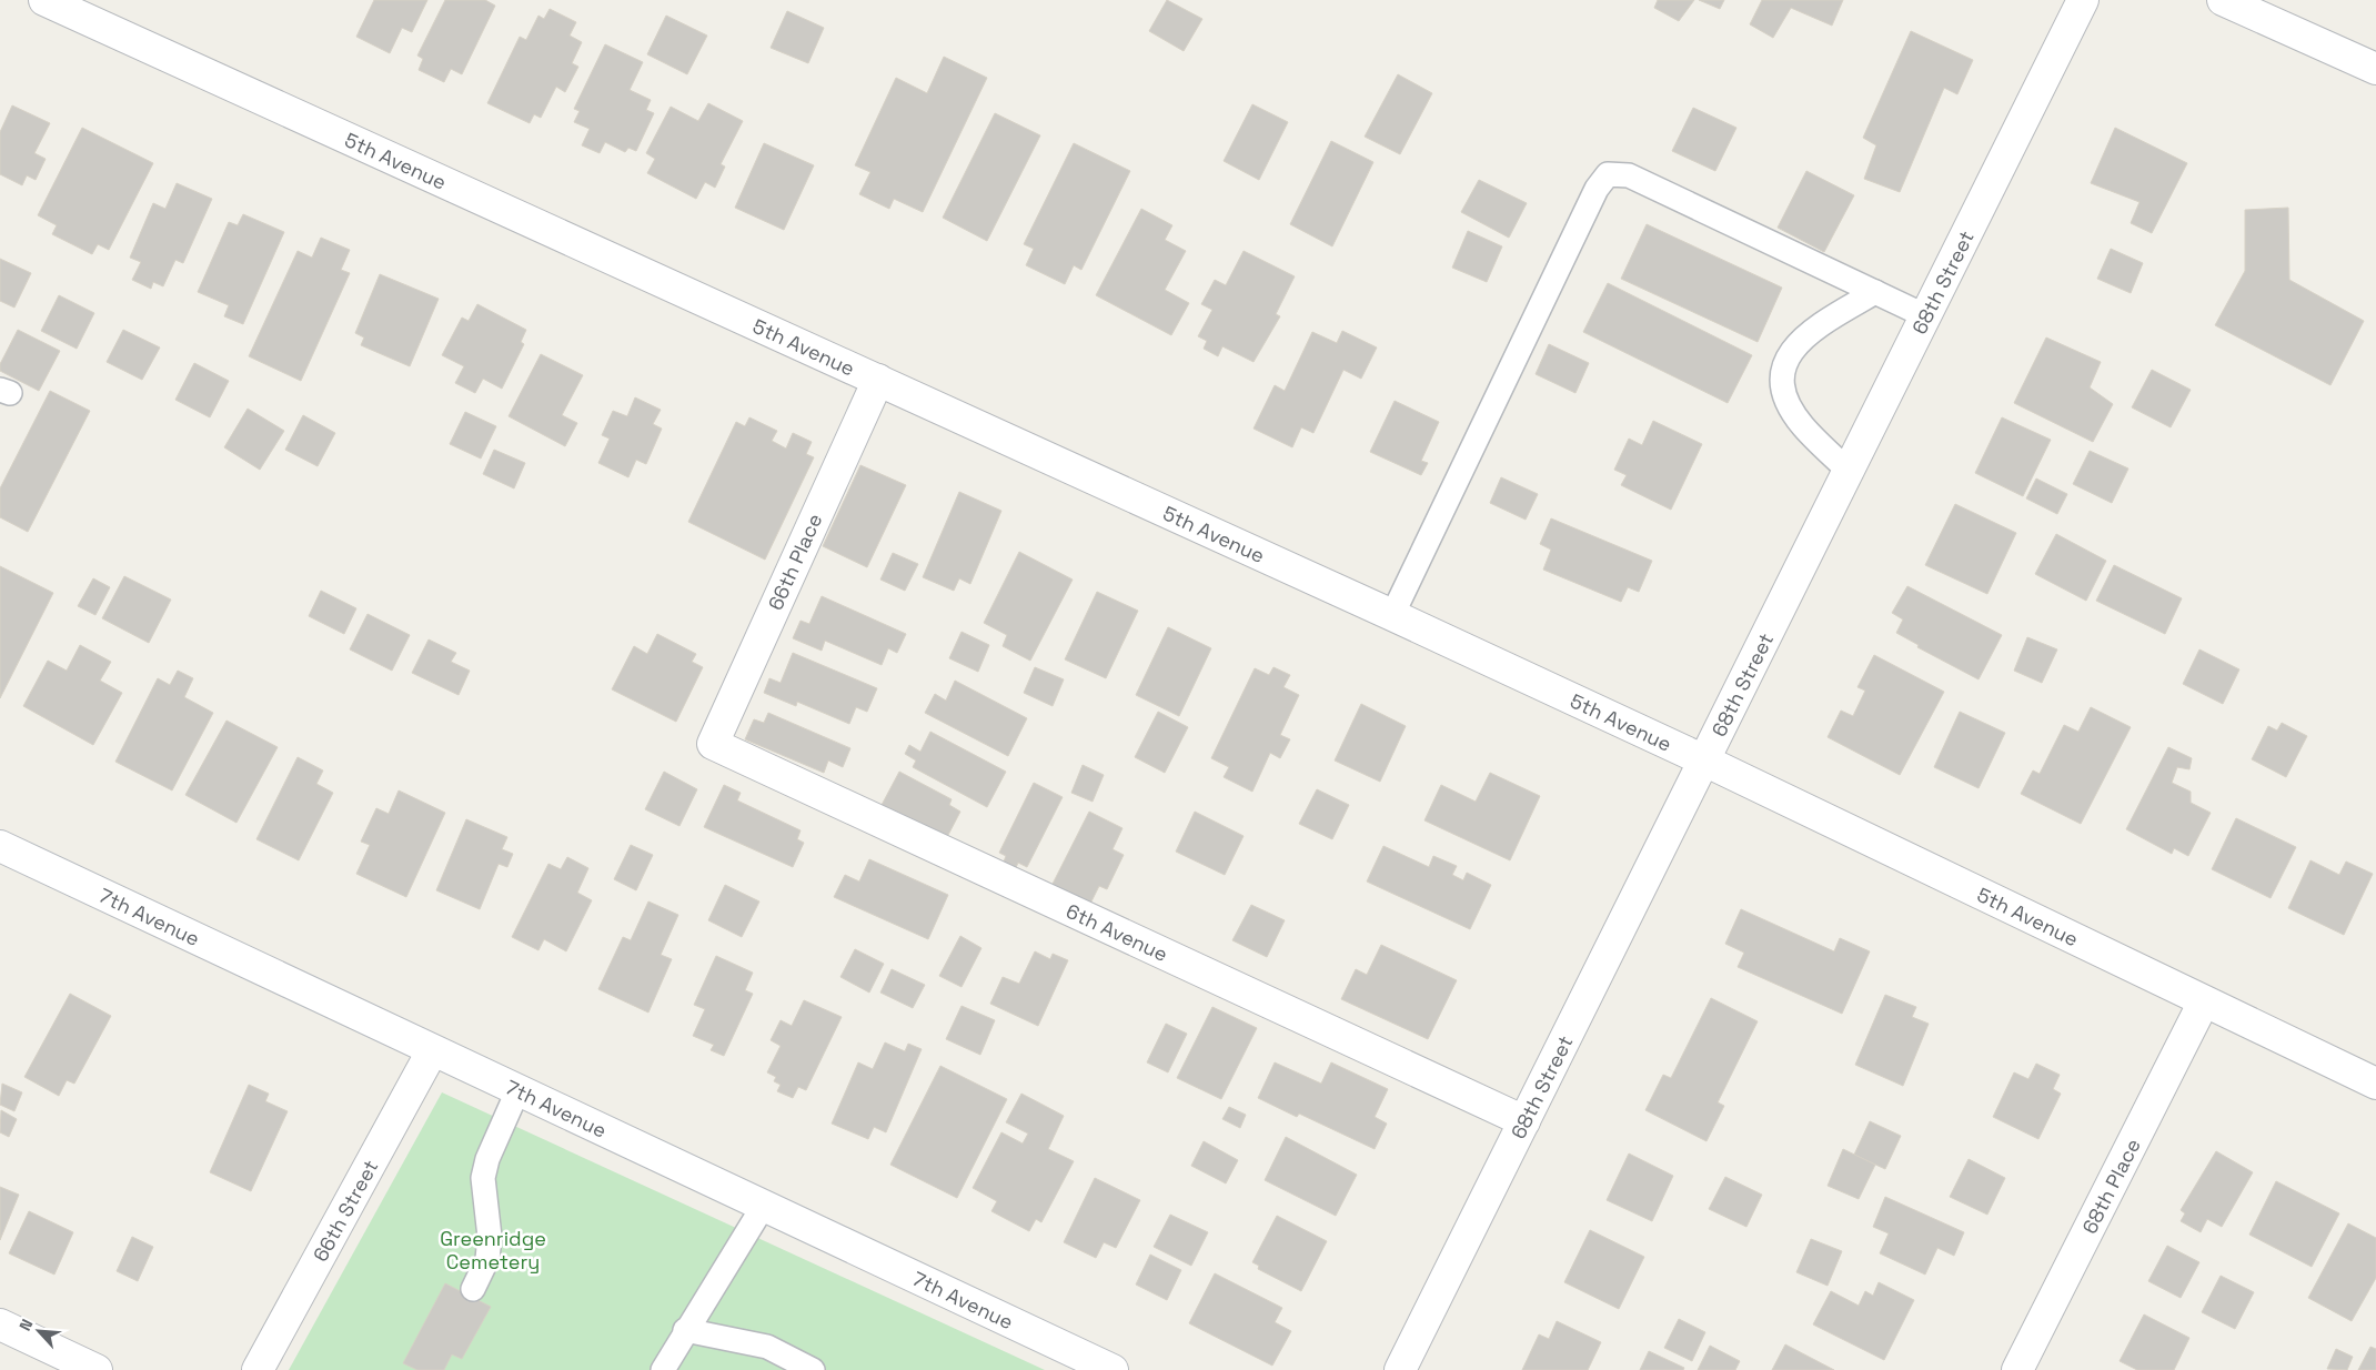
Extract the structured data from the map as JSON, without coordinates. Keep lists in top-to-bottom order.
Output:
{
  "streets": {
    "street": [
      "5th Avenue",
      "68th Street",
      "66th Place",
      "7th Avenue",
      "6th Avenue",
      "68th Place",
      "66th Street"
    ]
  },
  "crossings": [
    ["5th Avenue", "68th Street"],
    ["5th Avenue", "66th Place"],
    ["5th Avenue", "68th Place"],
    ["68th Street", "6th Avenue"],
    ["66th Place", "6th Avenue"],
    ["7th Avenue", "66th Street"]
  ],
  "parks": ["Greenridge Cemetery"],
  "north": "top left"
}
